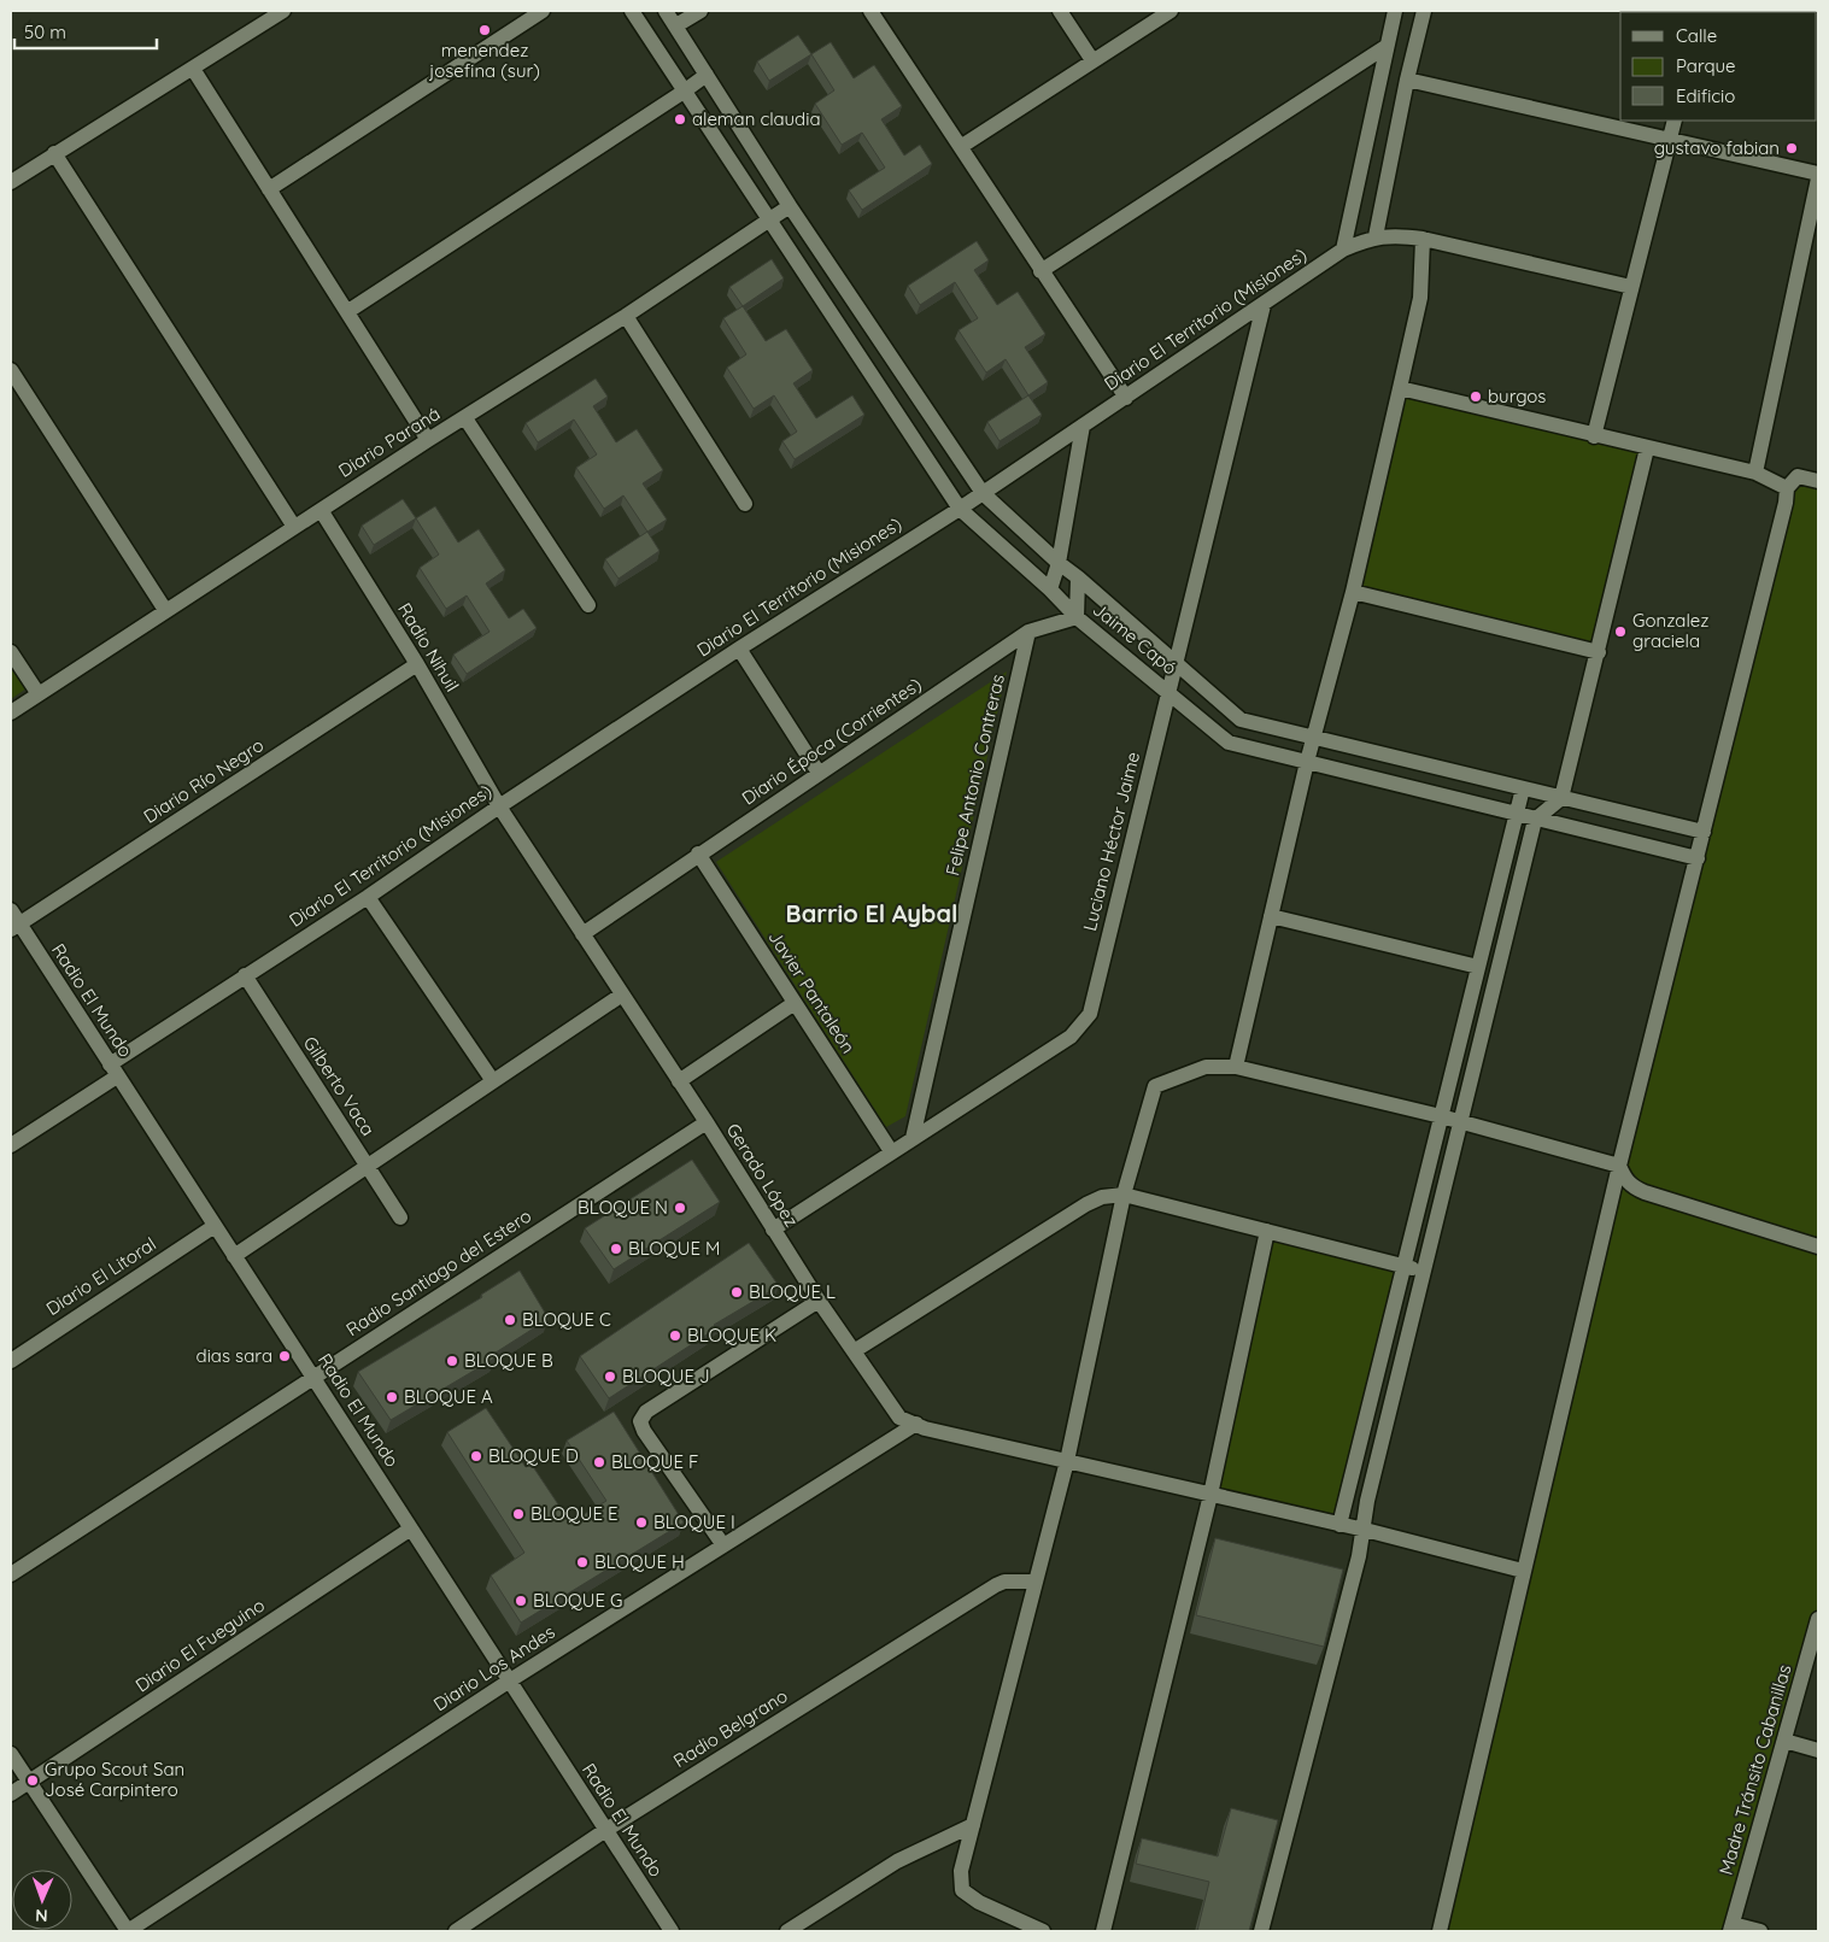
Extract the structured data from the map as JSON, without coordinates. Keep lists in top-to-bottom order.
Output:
{
  "streets": {
    "street": [
      "Diario El Territorio (Misiones)",
      "Diario Paraná",
      "Jaime Capó",
      "Radio Nihuil",
      "Diario Época (Corrientes)",
      "Felipe Antonio Contreras",
      "Diario Río Negro",
      "Luciano Héctor Jaime",
      "Javier Pantaleón",
      "Radio El Mundo",
      "Gilberto Vaca",
      "Gerado López",
      "Radio Santiago del Estero",
      "Diario El Litoral",
      "Diario El Fueguino",
      "Diario Los Andes",
      "Radio Belgrano",
      "Madre Tránsito Cabanillas"
    ]
  },
  "crossings": [
    ["Diario El Territorio (Misiones)", "Jaime Capó"],
    ["Diario El Territorio (Misiones)", "Radio Nihuil"],
    ["Diario El Territorio (Misiones)", "Luciano Héctor Jaime"],
    ["Diario El Territorio (Misiones)", "Radio El Mundo"],
    ["Diario El Territorio (Misiones)", "Gilberto Vaca"],
    ["Diario El Territorio (Misiones)", "Gerado López"],
    ["Diario Paraná", "Jaime Capó"],
    ["Diario Paraná", "Radio Nihuil"],
    ["Jaime Capó", "Diario Época (Corrientes)"],
    ["Jaime Capó", "Luciano Héctor Jaime"],
    ["Radio Nihuil", "Diario Río Negro"],
    ["Radio Nihuil", "Gerado López"],
    ["Diario Época (Corrientes)", "Felipe Antonio Contreras"],
    ["Diario Época (Corrientes)", "Javier Pantaleón"],
    ["Diario Época (Corrientes)", "Gerado López"],
    ["Felipe Antonio Contreras", "Luciano Héctor Jaime"],
    ["Diario Río Negro", "Radio El Mundo"],
    ["Luciano Héctor Jaime", "Javier Pantaleón"],
    ["Luciano Héctor Jaime", "Gerado López"],
    ["Radio El Mundo", "Radio Santiago del Estero"],
    ["Radio El Mundo", "Diario El Litoral"],
    ["Radio El Mundo", "Diario El Fueguino"],
    ["Radio El Mundo", "Diario Los Andes"],
    ["Radio El Mundo", "Radio Belgrano"],
    ["Gerado López", "Radio Santiago del Estero"],
    ["Gerado López", "Diario Los Andes"]
  ],
  "districts": ["Barrio El Aybal"],
  "places": [
    "menendez josefina (sur)",
    "aleman claudia",
    "gustavo fabian",
    "burgos",
    "Gonzalez graciela",
    "BLOQUE N",
    "BLOQUE M",
    "BLOQUE L",
    "BLOQUE C",
    "BLOQUE K",
    "dias sara",
    "BLOQUE B",
    "BLOQUE J",
    "BLOQUE A",
    "BLOQUE D",
    "BLOQUE F",
    "BLOQUE E",
    "BLOQUE I",
    "BLOQUE H",
    "BLOQUE G",
    "Grupo Scout San José Carpintero"
  ],
  "legend": ["Calle", "Parque", "Edificio"],
  "scale_bar": "50 m",
  "north": "bottom"
}
